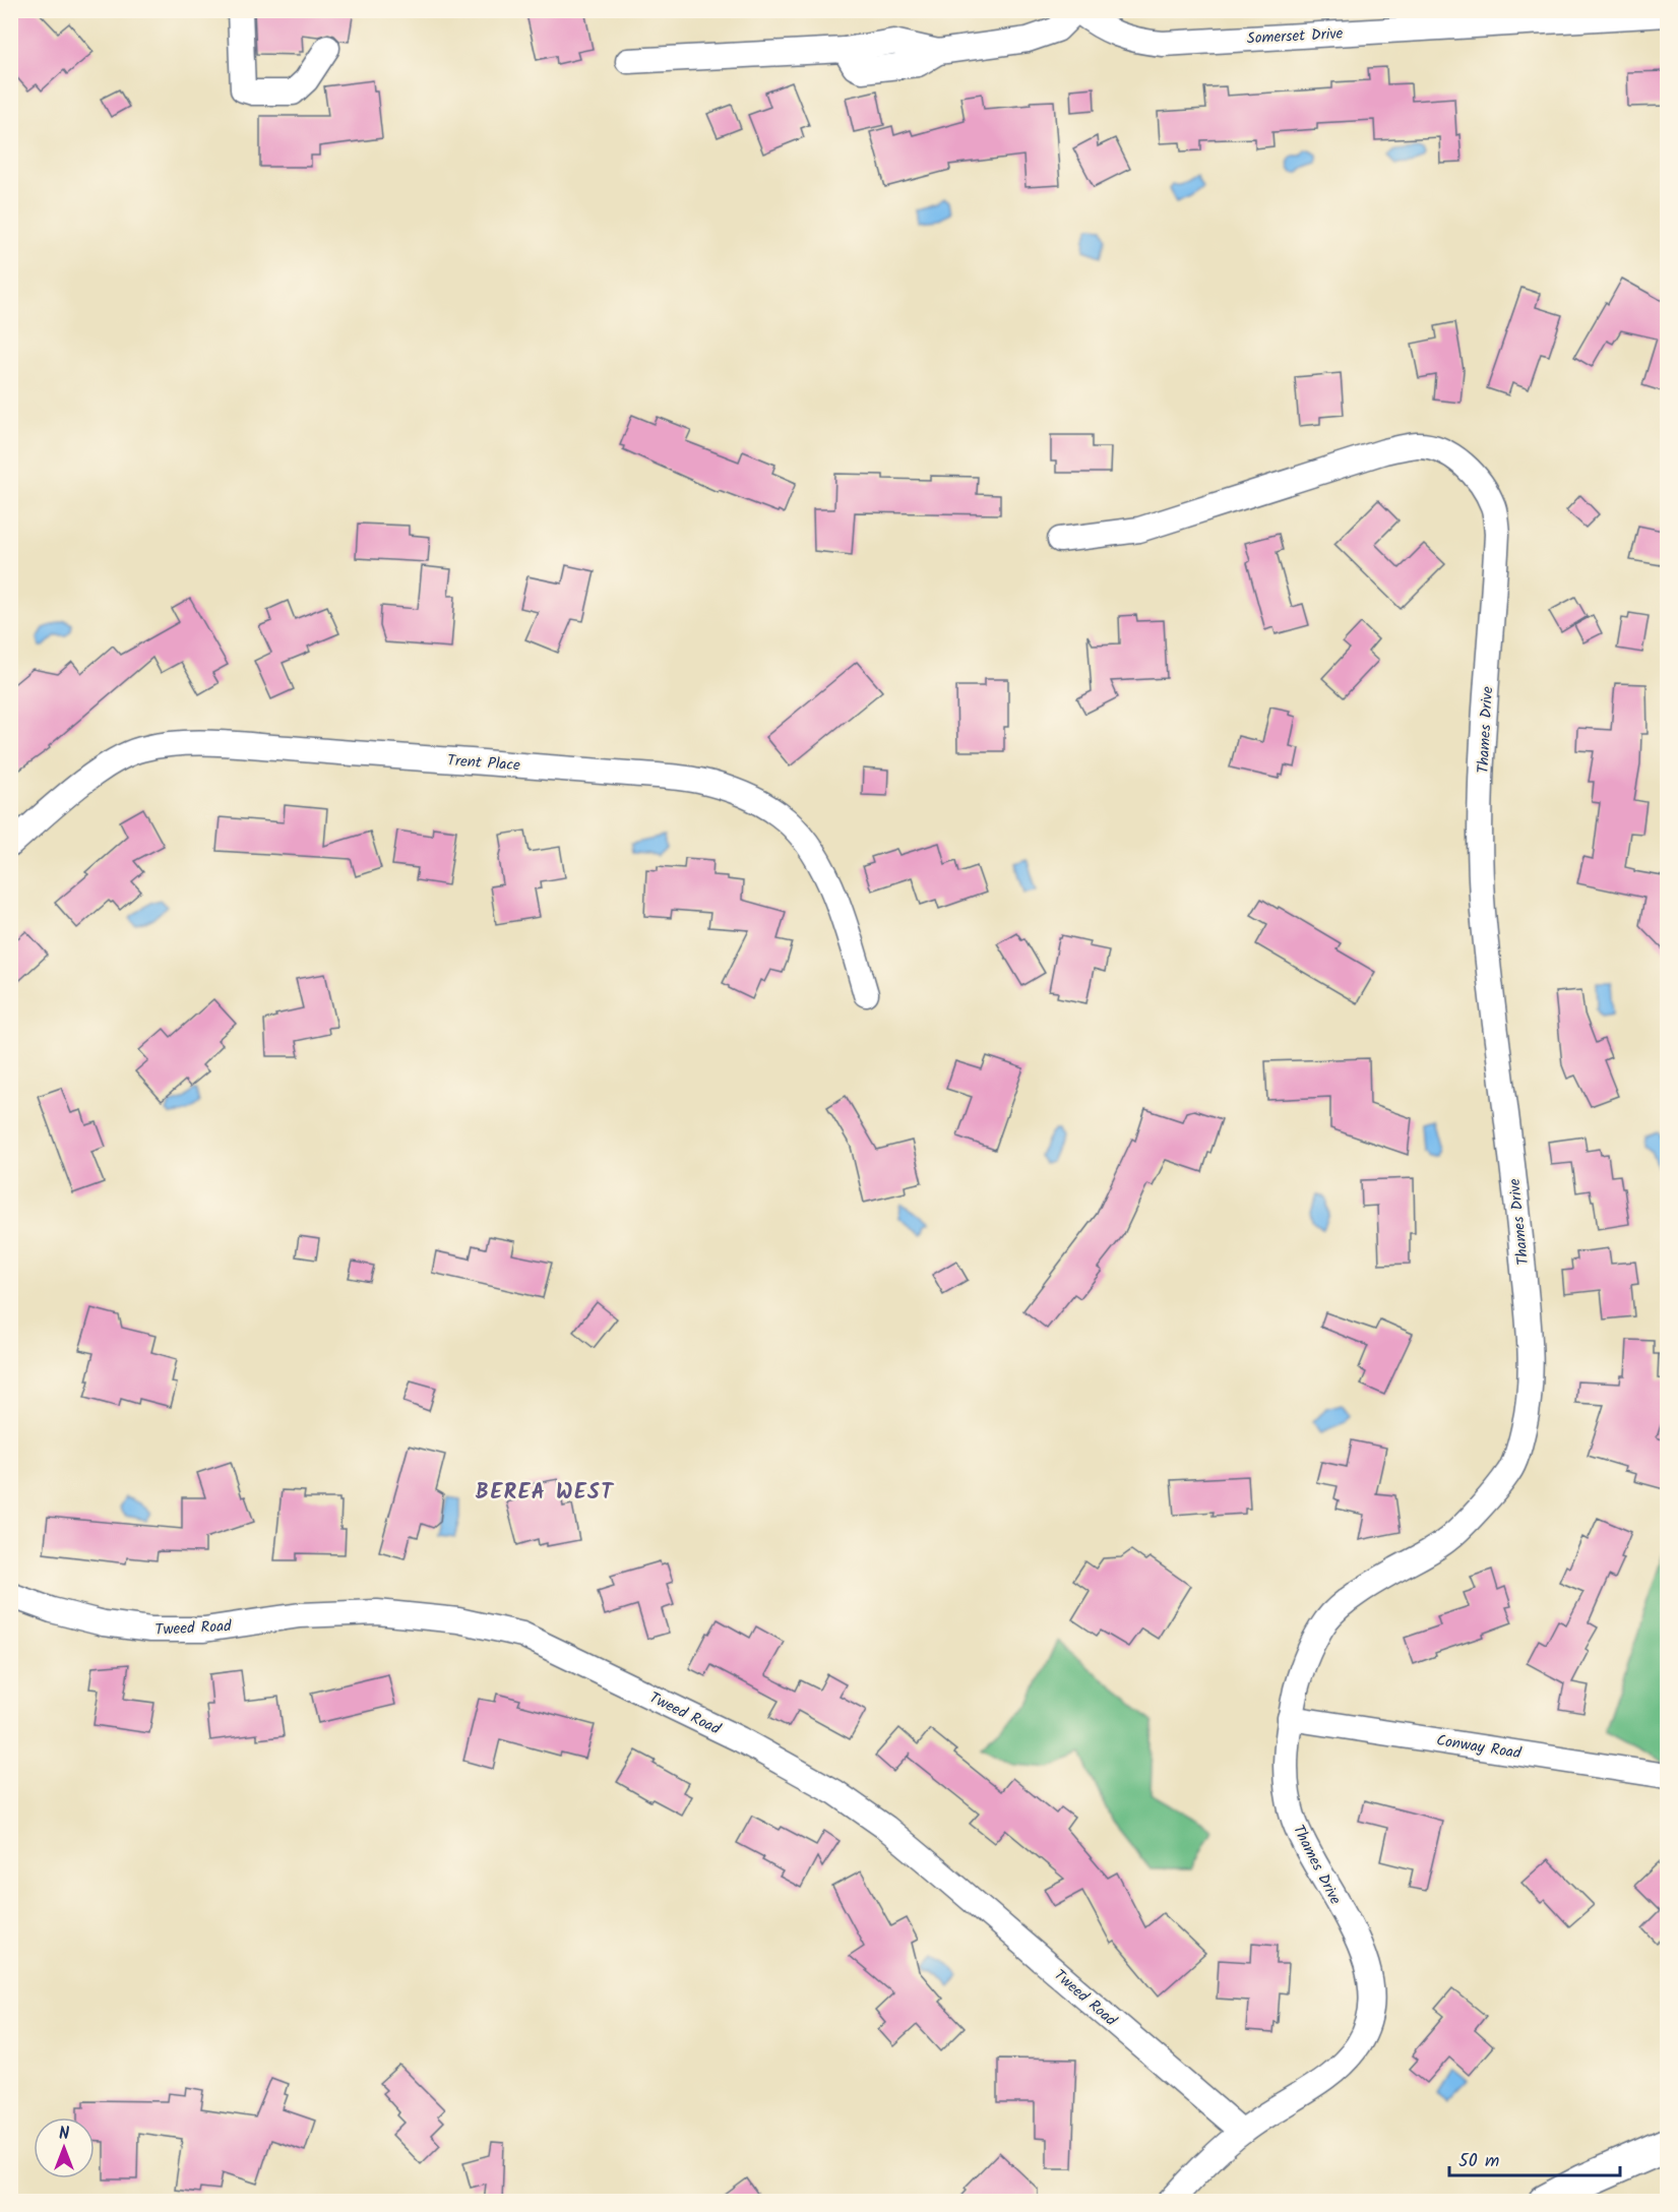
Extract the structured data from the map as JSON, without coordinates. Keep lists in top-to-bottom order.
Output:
{
  "streets": {
    "street": [
      "Somerset Drive",
      "Thames Drive",
      "Trent Place",
      "Tweed Road",
      "Conway Road"
    ]
  },
  "crossings": [
    ["Thames Drive", "Tweed Road"],
    ["Thames Drive", "Conway Road"]
  ],
  "districts": ["BEREA WEST"],
  "scale_bar": "50 m",
  "north": "top"
}
